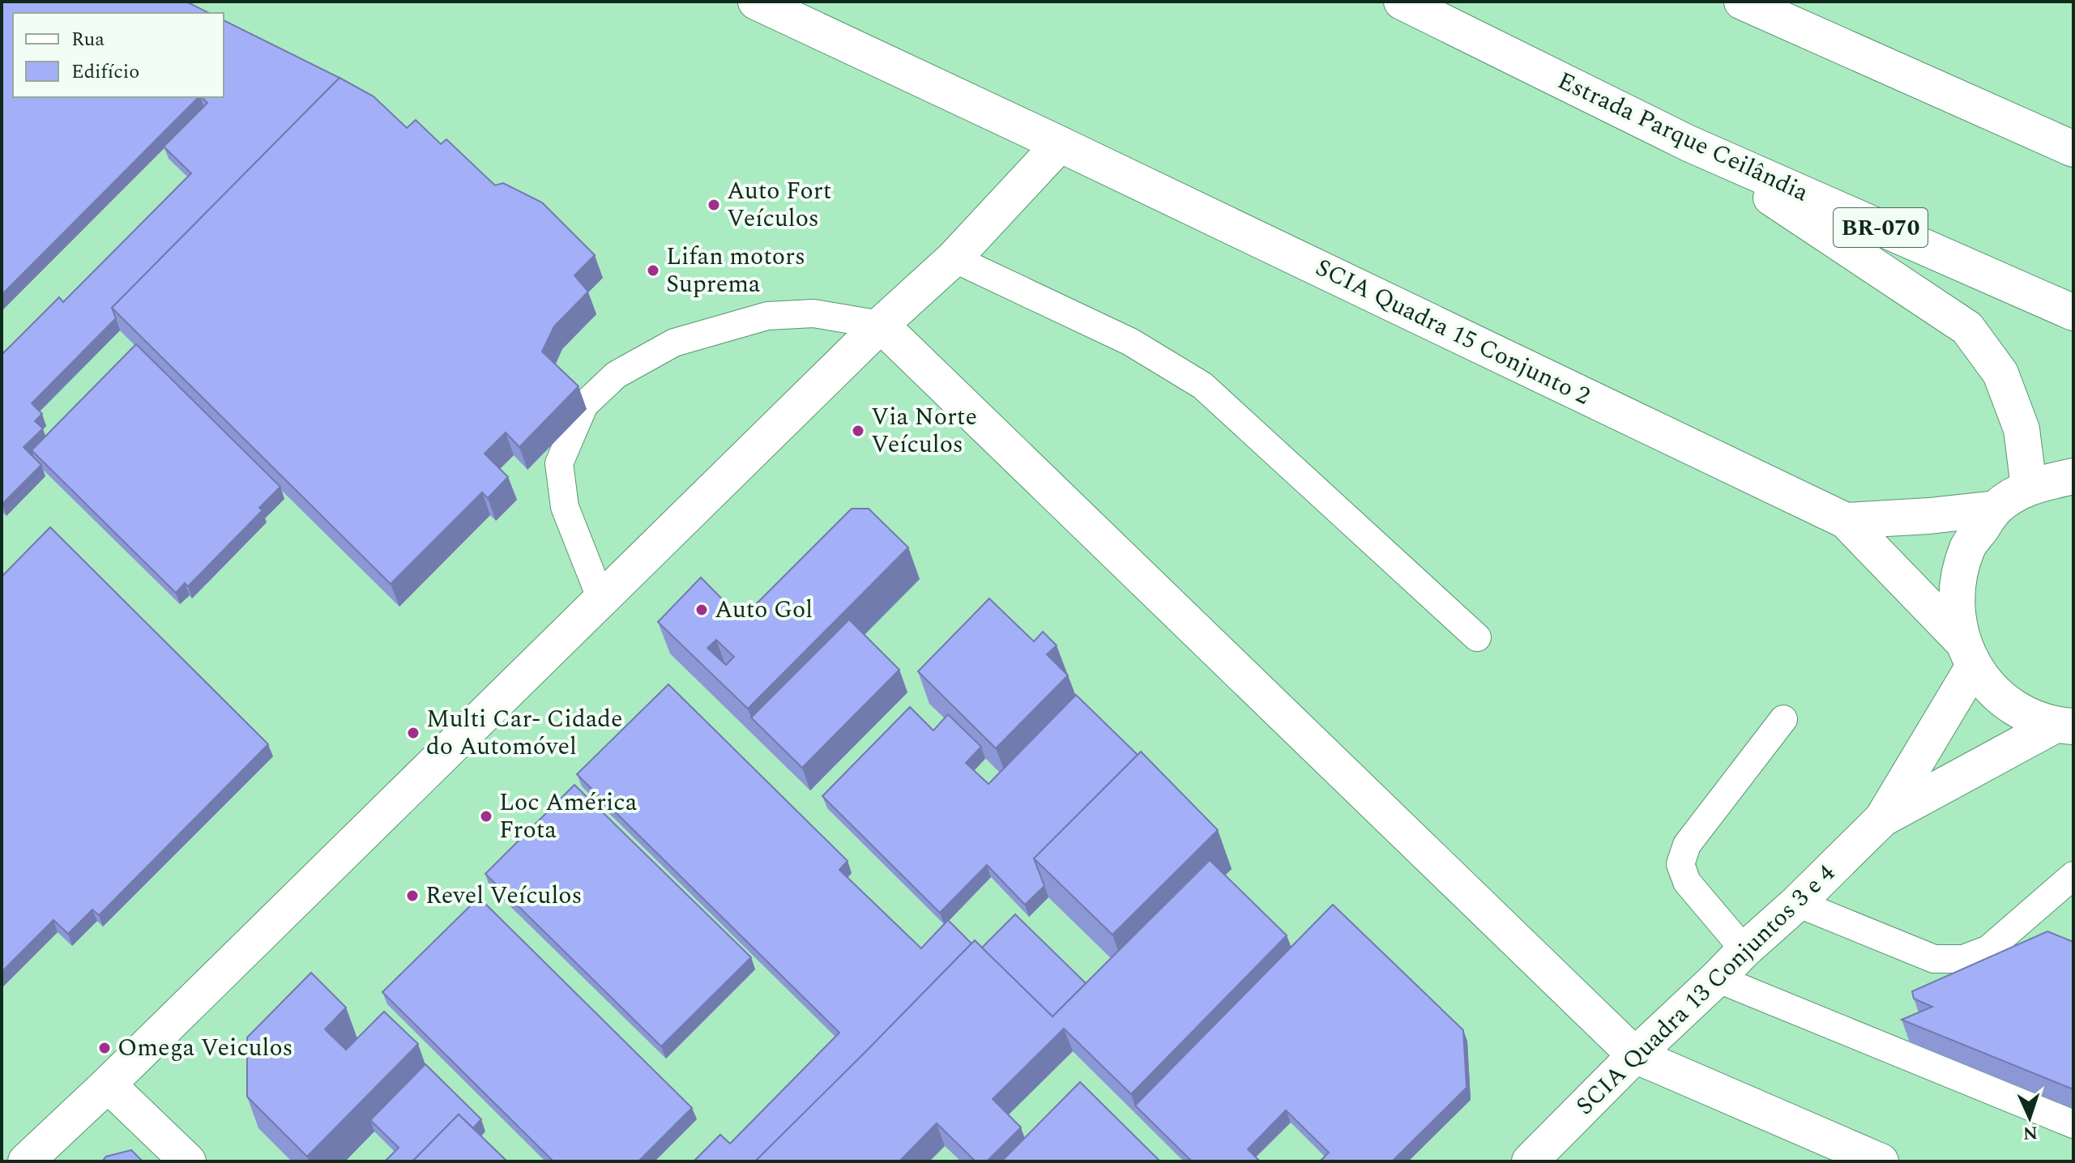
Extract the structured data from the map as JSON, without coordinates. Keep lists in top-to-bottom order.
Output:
{
  "streets": {
    "main road": [
      "Estrada Parque Ceilândia",
      "BR-070",
      "SCIA Quadra 15 Conjunto 2",
      "SCIA Quadra 13 Conjuntos 3 e 4"
    ]
  },
  "crossings": [
    ["SCIA Quadra 15 Conjunto 2", "SCIA Quadra 13 Conjuntos 3 e 4"]
  ],
  "places": [
    "Auto Fort Veículos",
    "Lifan motors Suprema",
    "Via Norte Veículos",
    "Auto Gol",
    "Multi Car- Cidade do Automóvel",
    "Loc América Frota",
    "Revel Veículos",
    "Omega Veiculos"
  ],
  "legend": ["Rua", "Edifício"],
  "north": "bottom"
}
